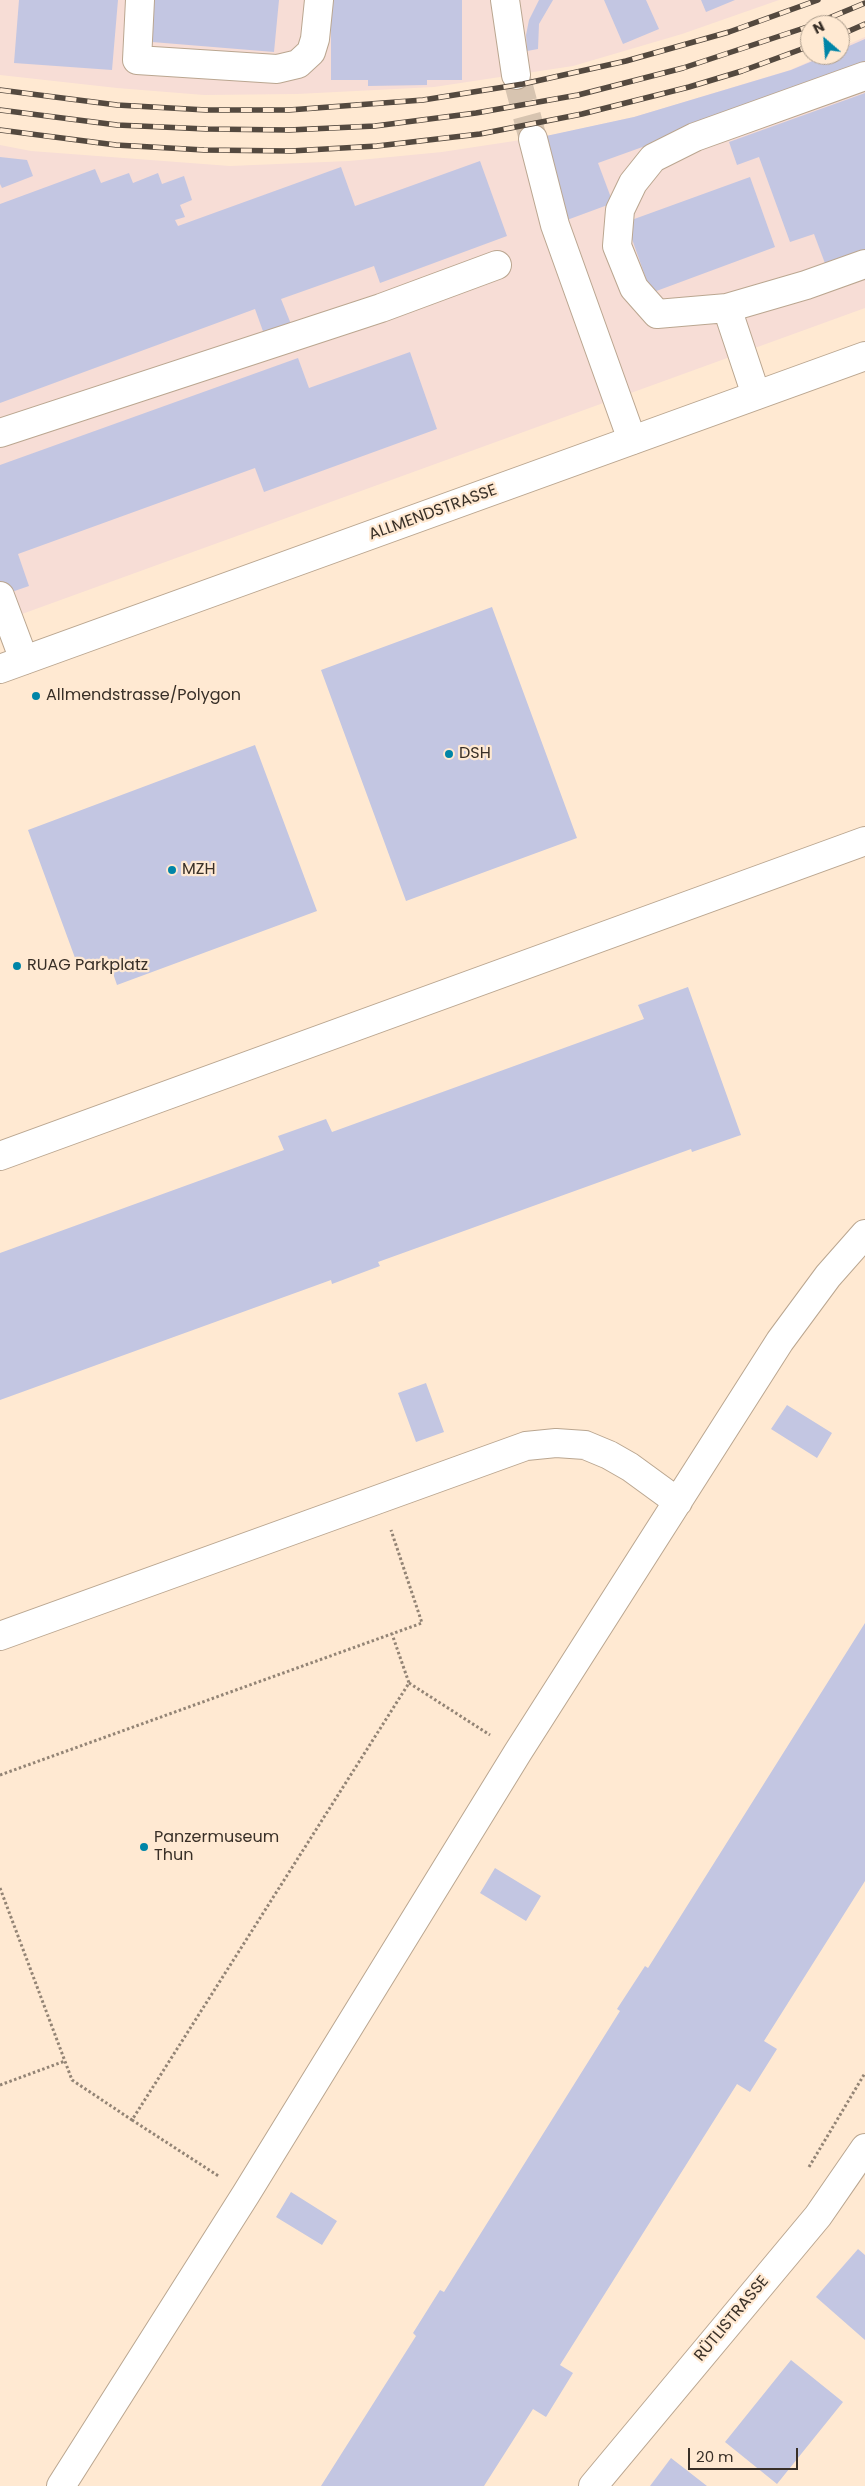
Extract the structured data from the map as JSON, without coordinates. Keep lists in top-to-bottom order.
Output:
{
  "streets": {
    "main road": ["ALLMENDSTRASSE", "RÜTLISTRASSE"]
  },
  "places": [
    "Allmendstrasse/Polygon",
    "DSH",
    "MZH",
    "RUAG Parkplatz",
    "Panzermuseum Thun"
  ],
  "scale_bar": "20 m",
  "north": "top left"
}
